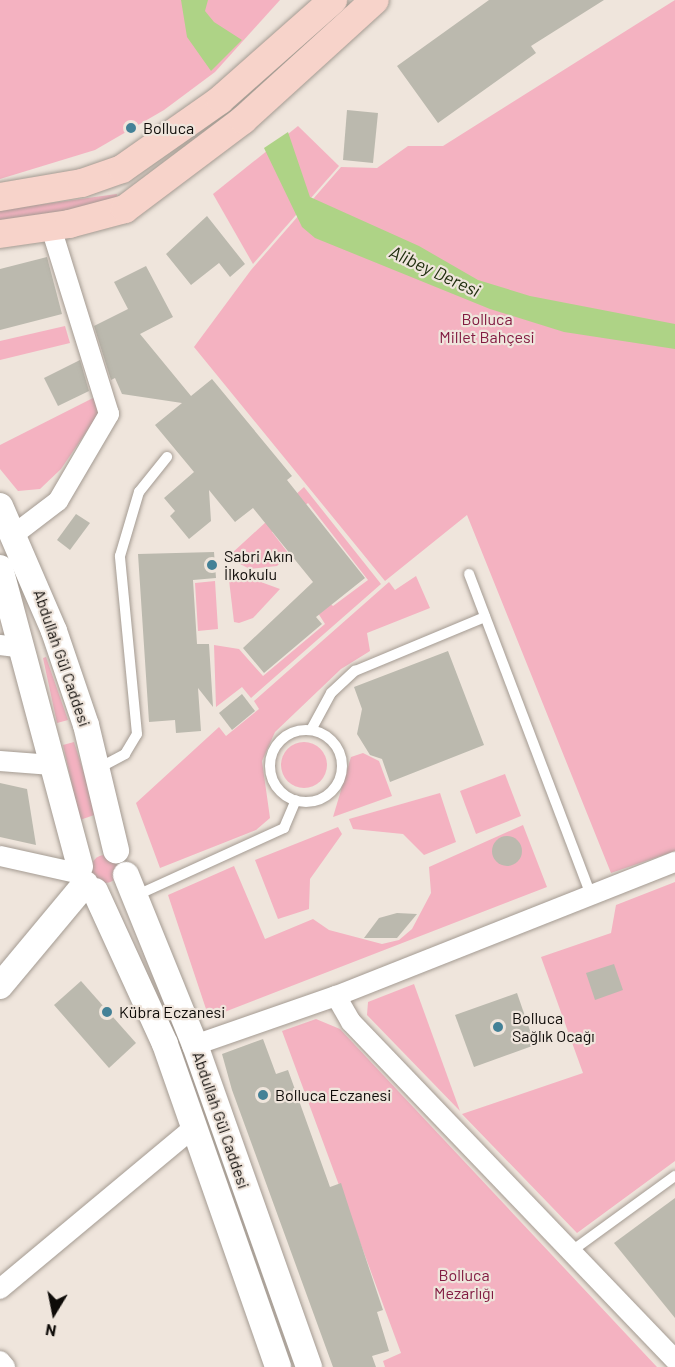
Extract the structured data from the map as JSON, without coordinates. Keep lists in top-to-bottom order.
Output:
{
  "streets": {
    "street": ["Abdullah Gül Caddesi"]
  },
  "water": ["Alibey Deresi"],
  "parks": ["Bolluca Millet Bahçesi", "Bolluca Mezarlığı"],
  "places": [
    "Bolluca",
    "Sabri Akın İlkokulu",
    "Kübra Eczanesi",
    "Bolluca Sağlık Ocağı",
    "Bolluca Eczanesi"
  ],
  "north": "bottom"
}
